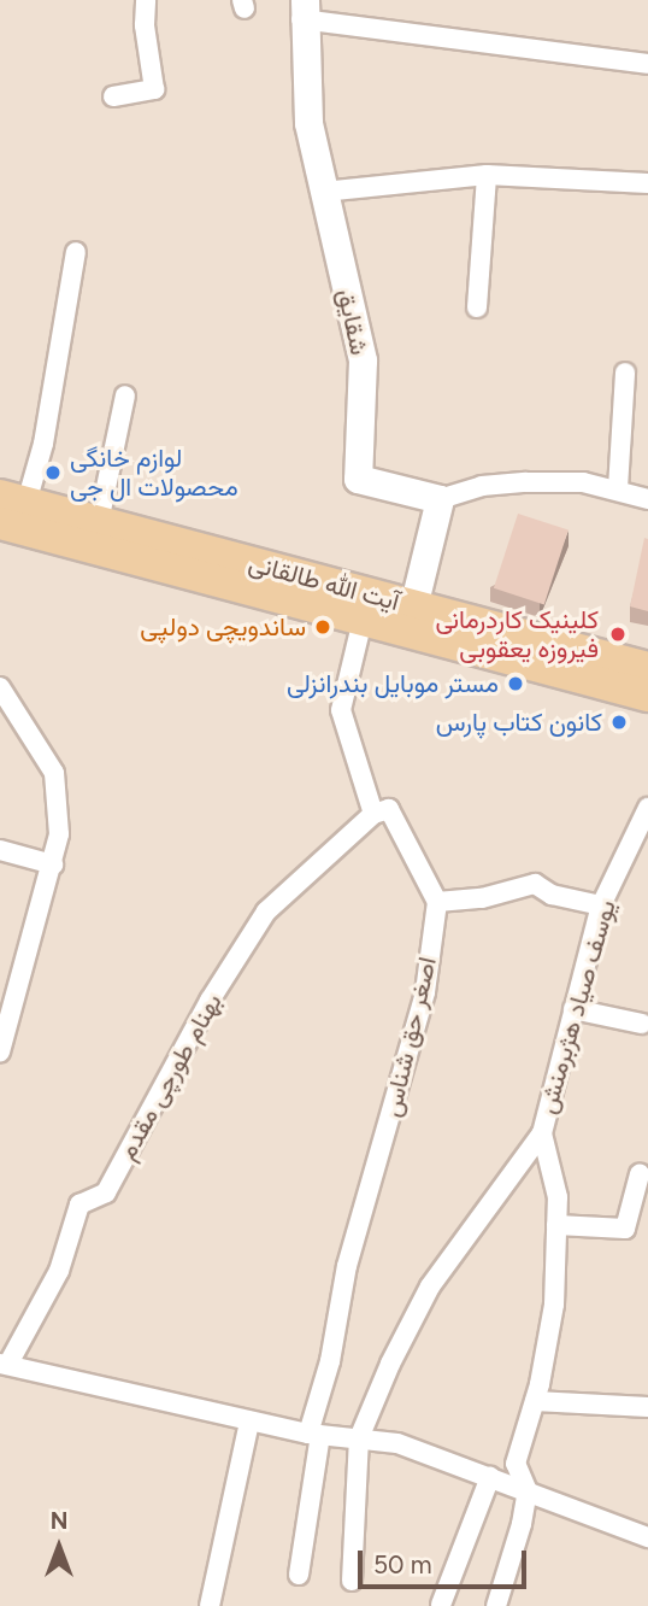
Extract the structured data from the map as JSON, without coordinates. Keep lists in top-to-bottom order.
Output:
{
  "streets": {
    "main road": ["آیت الله طالقانی"],
    "street": [
      "شقایق",
      "یوسف صیاد هژبرمنش",
      "اصغر حق شناس",
      "بهنام طورچی مقدم"
    ]
  },
  "places": [
    "لوازم خانگی محصولات ال جی",
    "ساندویچی دولپی",
    "کلینیک کاردرمانی فیروزه یعقوبی",
    "مستر موبایل بندرانزلی",
    "کانون کتاب پارس"
  ],
  "scale_bar": "50 m",
  "north": "top"
}
